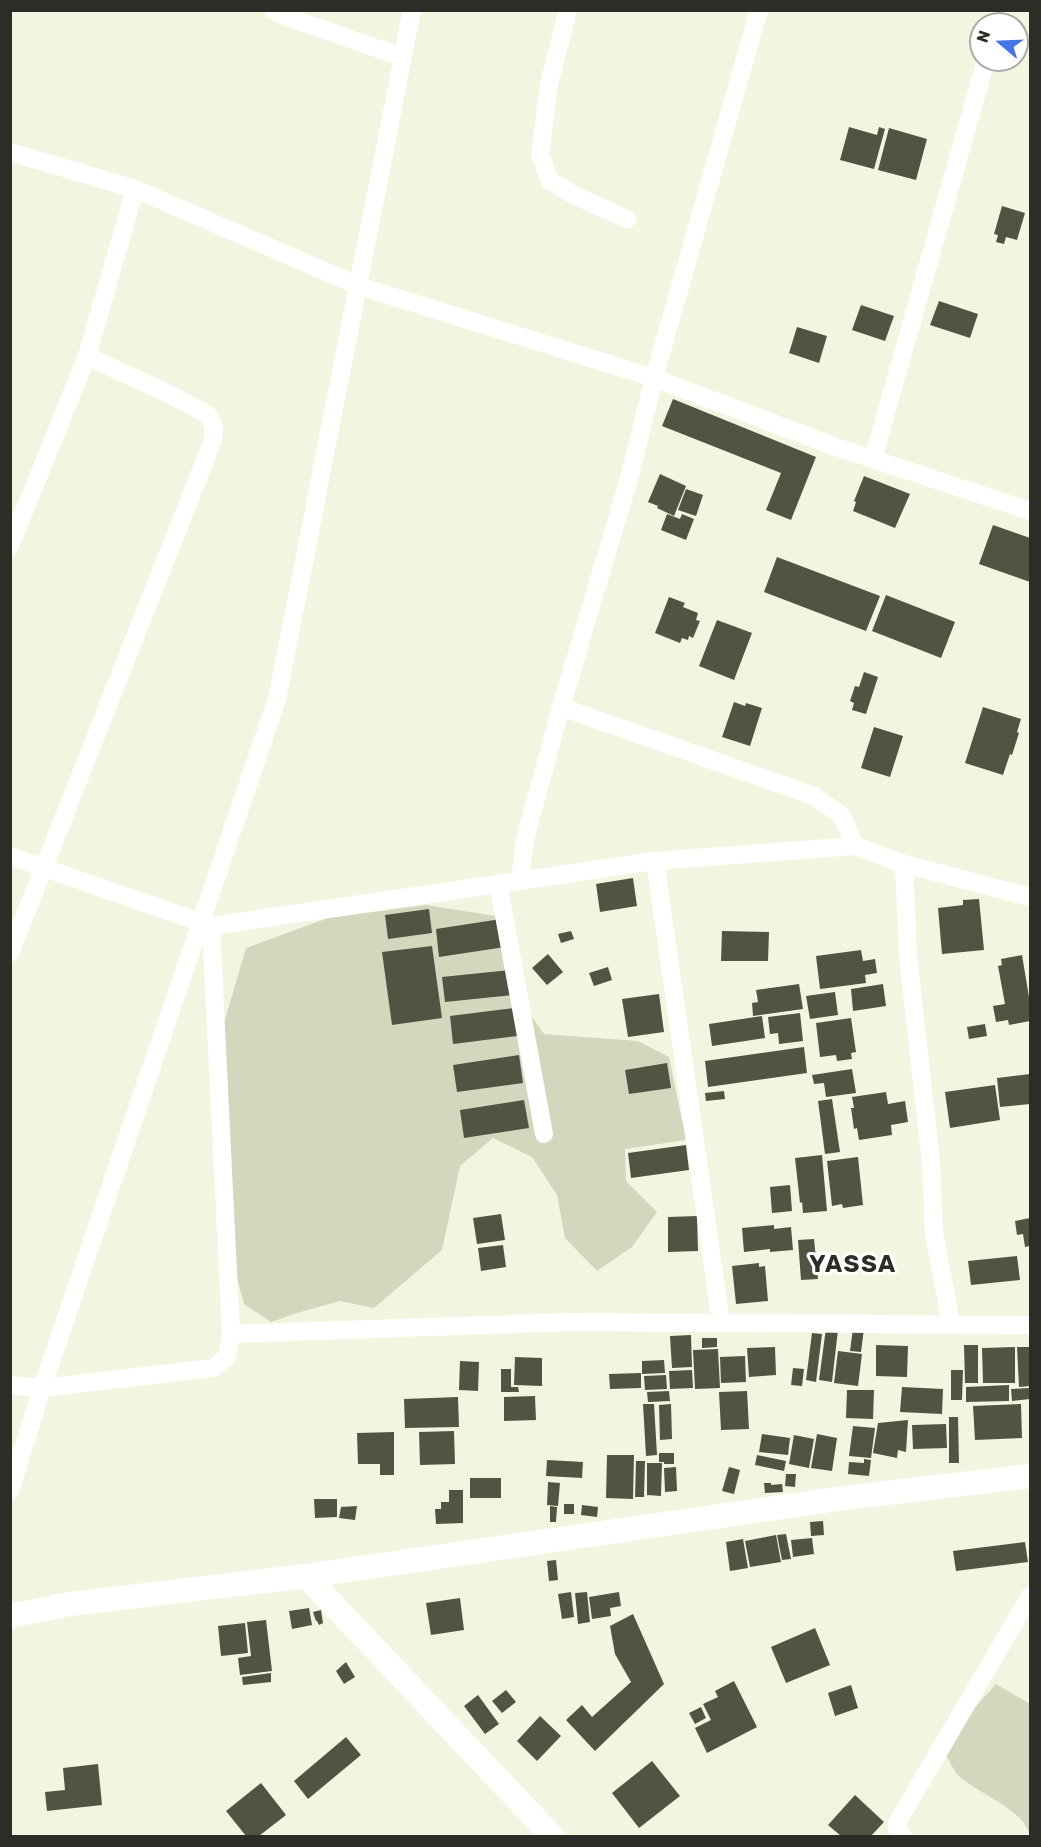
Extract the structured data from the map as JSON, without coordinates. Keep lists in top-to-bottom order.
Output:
{
  "districts": ["YASSA"],
  "north": "left"
}
